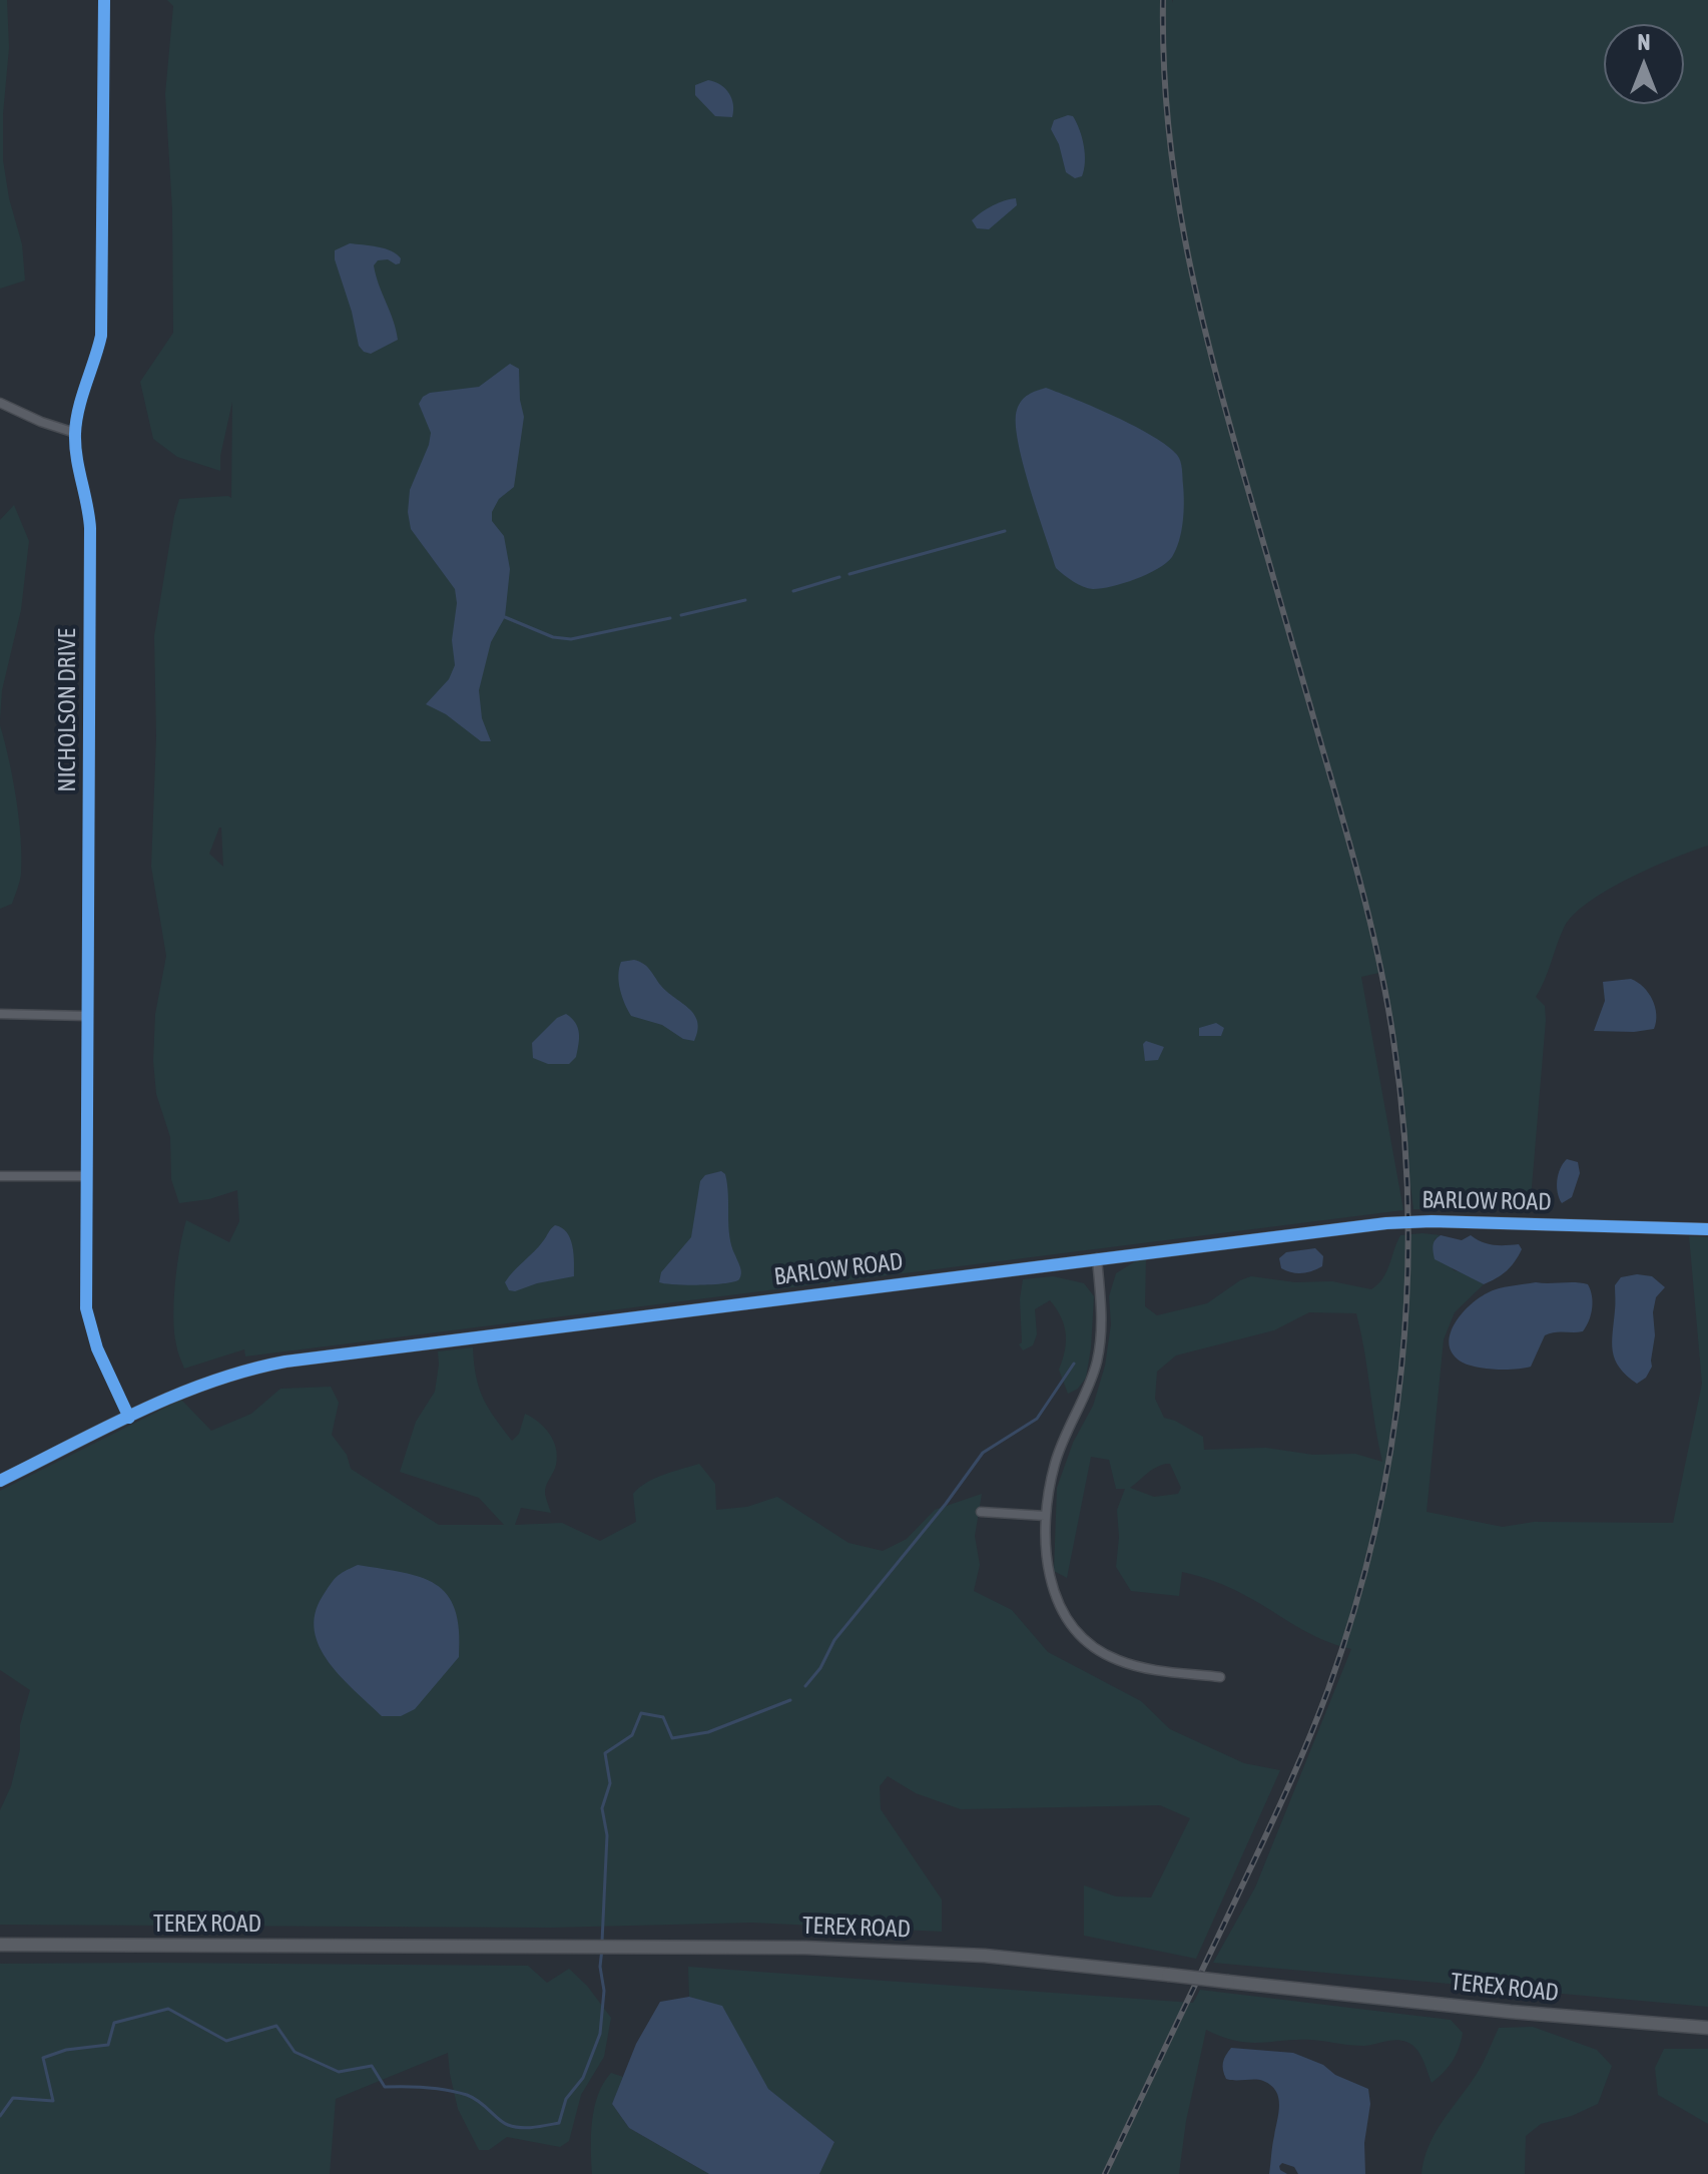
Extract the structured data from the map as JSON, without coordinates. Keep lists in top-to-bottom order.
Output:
{
  "streets": {
    "main road": ["TEREX ROAD"],
    "street": ["NICHOLSON DRIVE", "BARLOW ROAD"]
  },
  "crossings": [
    ["NICHOLSON DRIVE", "BARLOW ROAD"]
  ],
  "north": "top"
}
